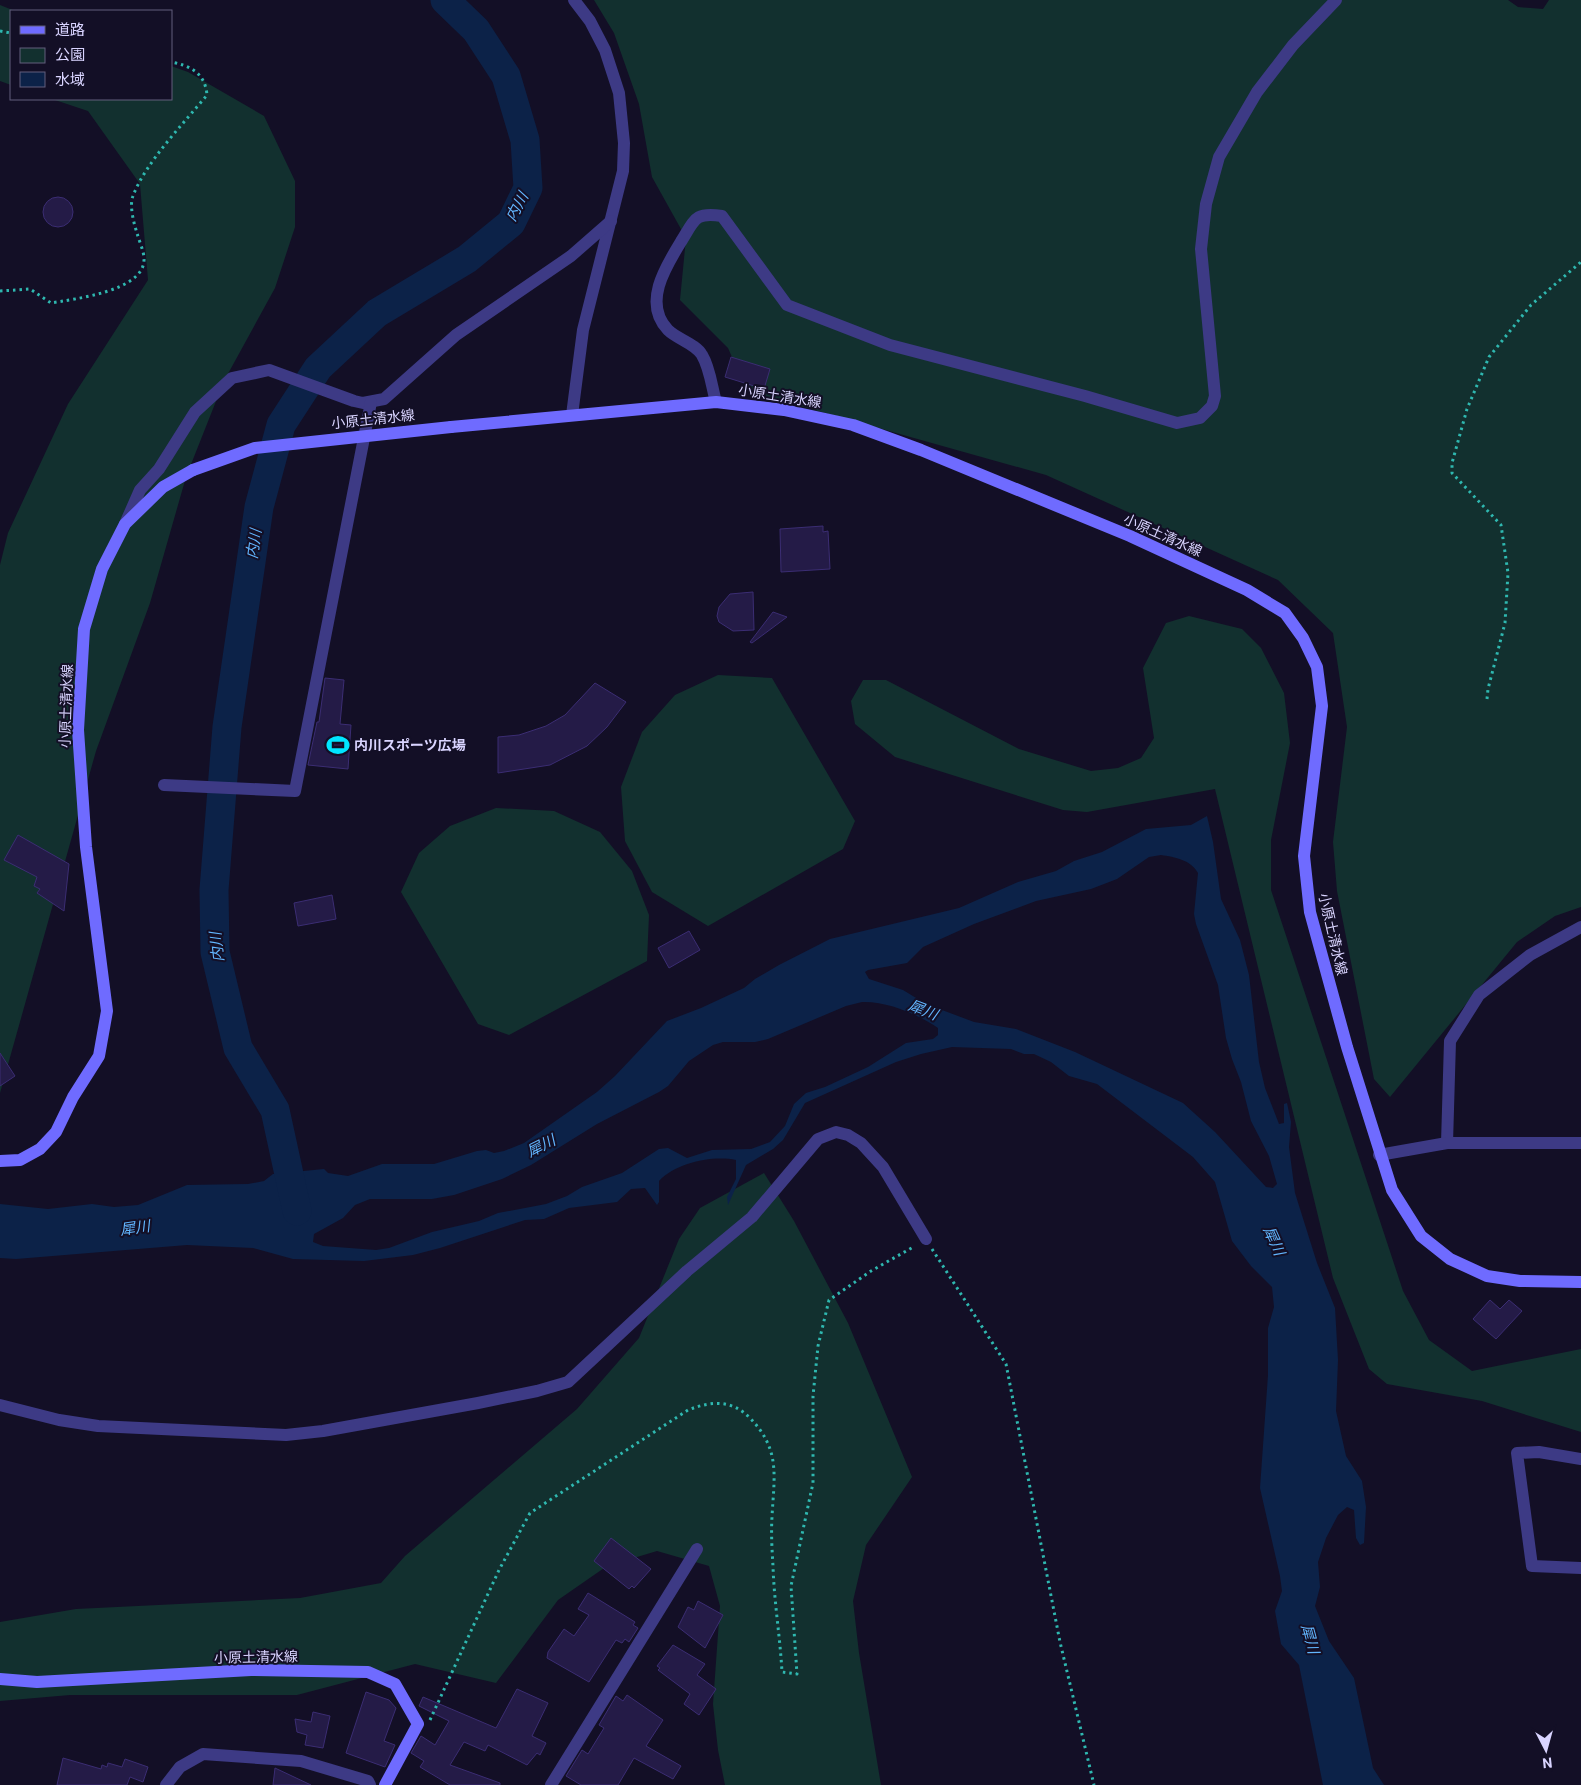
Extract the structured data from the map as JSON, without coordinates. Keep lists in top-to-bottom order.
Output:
{
  "streets": {
    "main road": ["小原土清水線"]
  },
  "water": ["内川", "犀川"],
  "places": {
    "sports": ["内川スポーツ広場"]
  },
  "legend": ["道路", "公園", "水域"],
  "north": "bottom"
}
